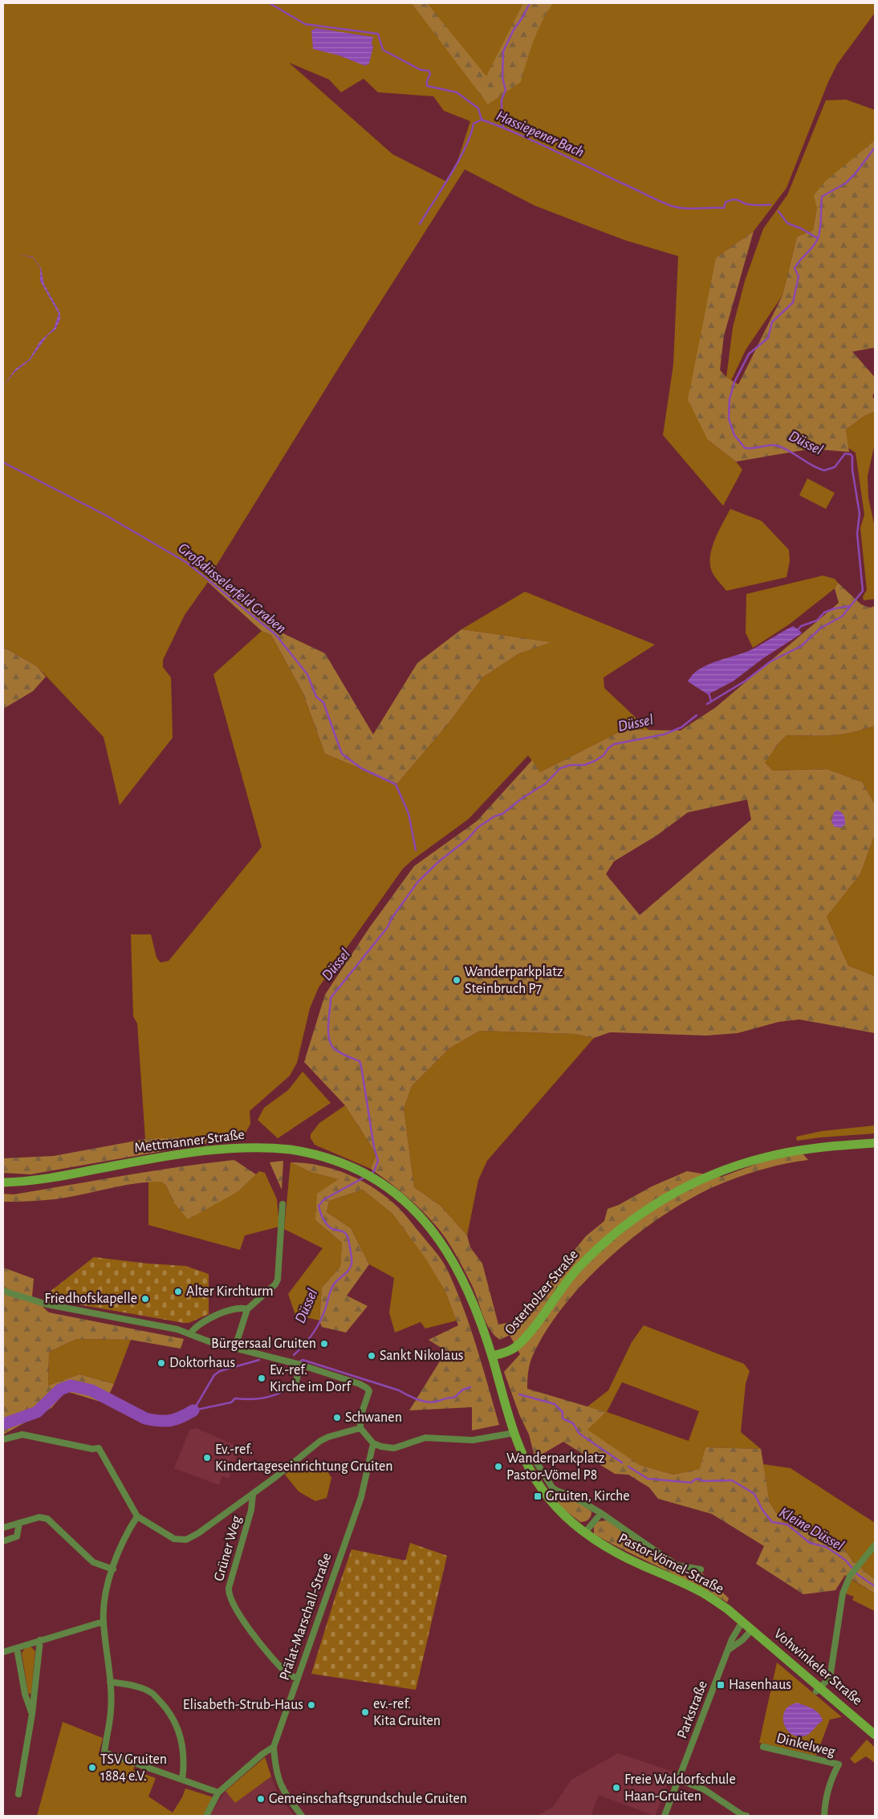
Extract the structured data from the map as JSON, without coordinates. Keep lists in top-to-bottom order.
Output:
{
  "streets": {
    "main road": [
      "Mettmanner Straße",
      "Osterholzer Straße",
      "Pastor-Vömel-Straße",
      "Vohwinkeler Straße"
    ],
    "street": [
      "Grüner Weg",
      "Prälat-Marschall-Straße",
      "Parkstraße",
      "Dinkelweg"
    ]
  },
  "crossings": [
    ["Mettmanner Straße", "Osterholzer Straße"],
    ["Mettmanner Straße", "Pastor-Vömel-Straße"],
    ["Grüner Weg", "Prälat-Marschall-Straße"],
    ["Pastor-Vömel-Straße", "Vohwinkeler Straße"],
    ["Pastor-Vömel-Straße", "Parkstraße"],
    ["Vohwinkeler Straße", "Parkstraße"]
  ],
  "water": [
    "Hassiepener Bach",
    "Düssel",
    "Großdüsselerfeld Graben",
    "Kleine Düssel"
  ],
  "places": {
    "other": [
      "Wanderparkplatz Steinbruch P7",
      "Alter Kirchturm",
      "Friedhofskapelle",
      "Bürgersaal Gruiten",
      "Sankt Nikolaus",
      "Doktorhaus",
      "Ev.-ref. Kirche im Dorf",
      "Schwanen",
      "Ev.-ref. Kindertageseinrichtung Gruiten",
      "Wanderparkplatz Pastor-Vömel P8",
      "Elisabeth-Strub-Haus",
      "ev.-ref. Kita Gruiten",
      "TSV Gruiten 1884 e.V.",
      "Freie Waldorfschule Haan-Gruiten",
      "Gemeinschaftsgrundschule Gruiten"
    ],
    "transit": ["Gruiten, Kirche", "Hasenhaus"]
  }
}
